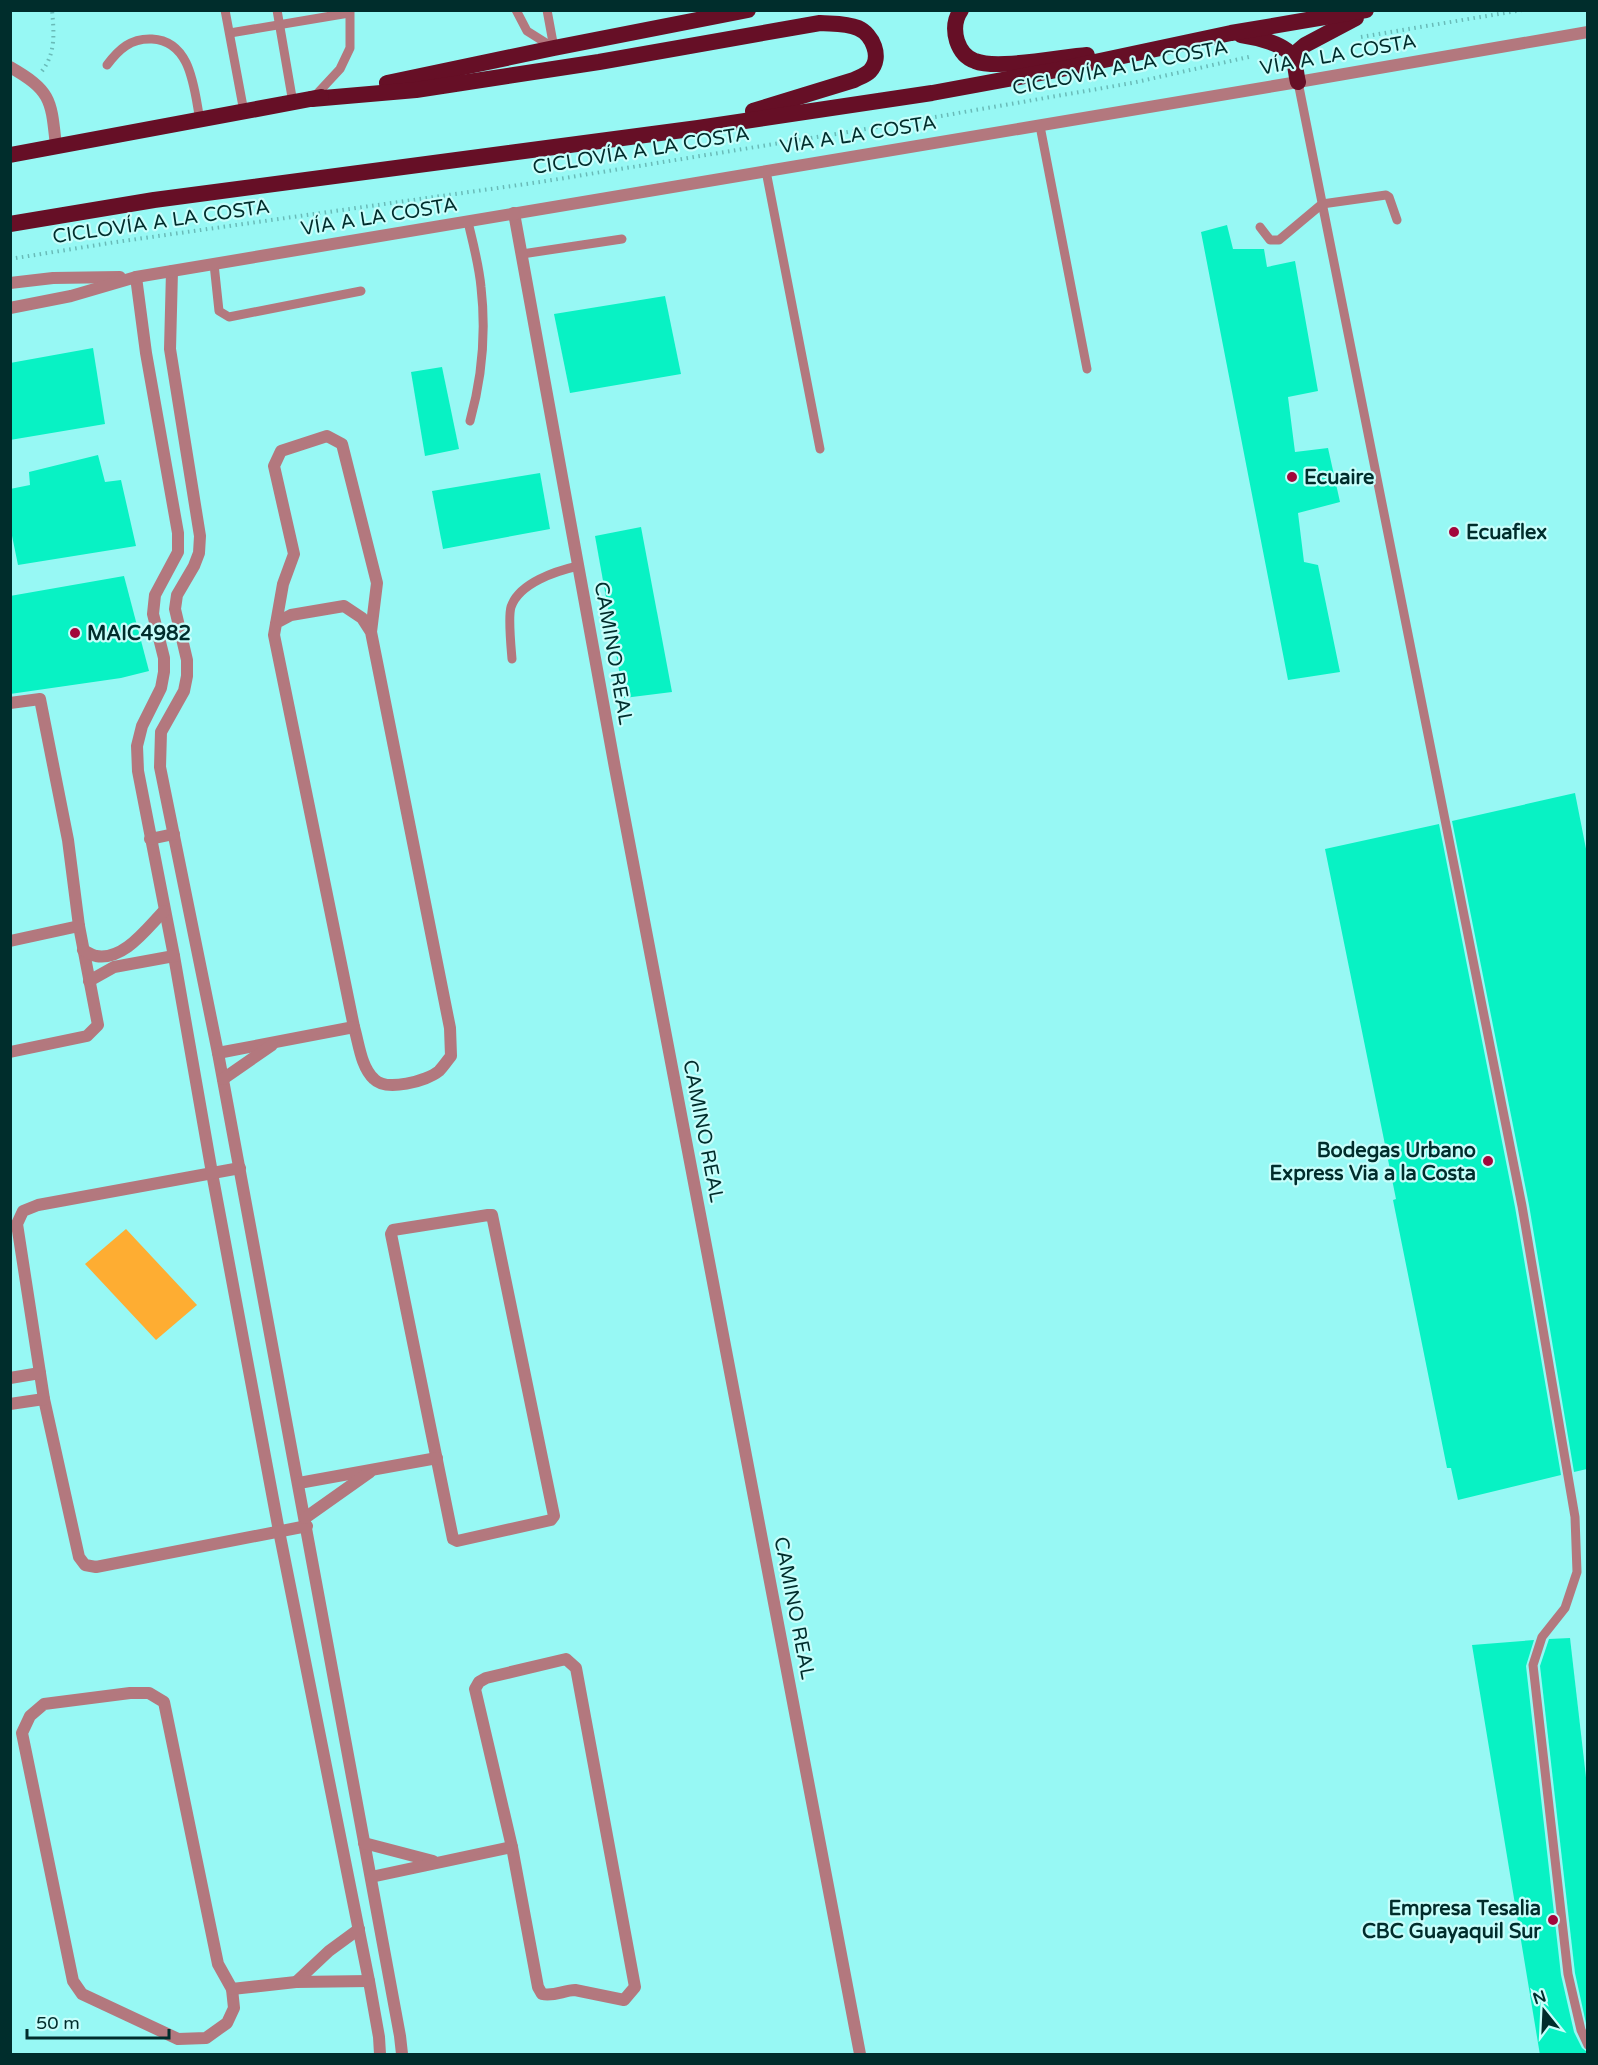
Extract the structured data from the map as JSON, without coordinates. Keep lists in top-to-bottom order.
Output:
{
  "streets": {
    "highway": ["VÍA A LA COSTA"],
    "street": ["CAMINO REAL"],
    "path": ["CICLOVÍA A LA COSTA"]
  },
  "crossings": [
    ["VÍA A LA COSTA", "CAMINO REAL"]
  ],
  "places": [
    "Ecuaire",
    "Ecuaflex",
    "MAIC4982",
    "Bodegas Urbano Express Via a la Costa",
    "Empresa Tesalia CBC Guayaquil Sur"
  ],
  "scale_bar": "50 m",
  "north": "top"
}
